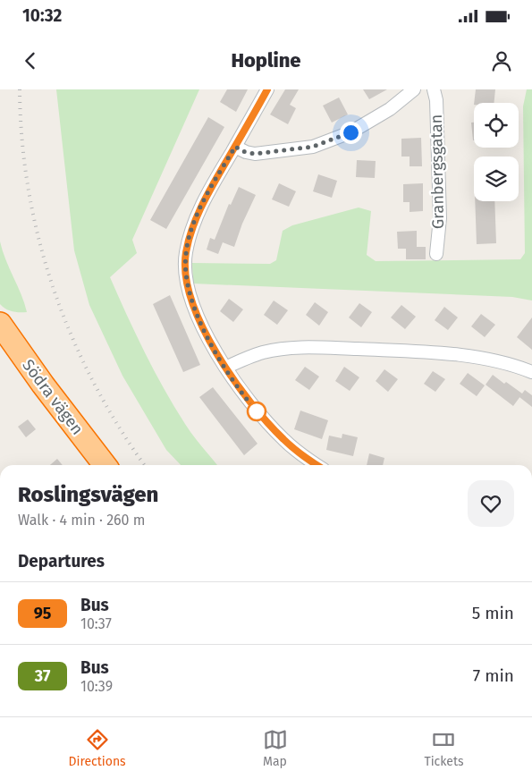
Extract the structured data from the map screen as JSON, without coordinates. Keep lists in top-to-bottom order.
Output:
{
  "streets": {
    "highway": ["Södra vägen"],
    "street": ["Granbergsgatan"]
  },
  "lines": ["bus line 95"],
  "page": {
    "status": "10:32",
    "header": "Hopline",
    "heading": [
      ["Roslingsvägen", "Walk · 4 min · 260 m"],
      "Departures"
    ],
    "list": [
      {
        "mark": "95",
        "name": "Bus",
        "note": "10:37",
        "value": "5 min"
      },
      {
        "mark": "37",
        "name": "Bus",
        "note": "10:39",
        "value": "7 min"
      }
    ],
    "tabs": ["Directions", "Map", "Tickets"]
  }
}
